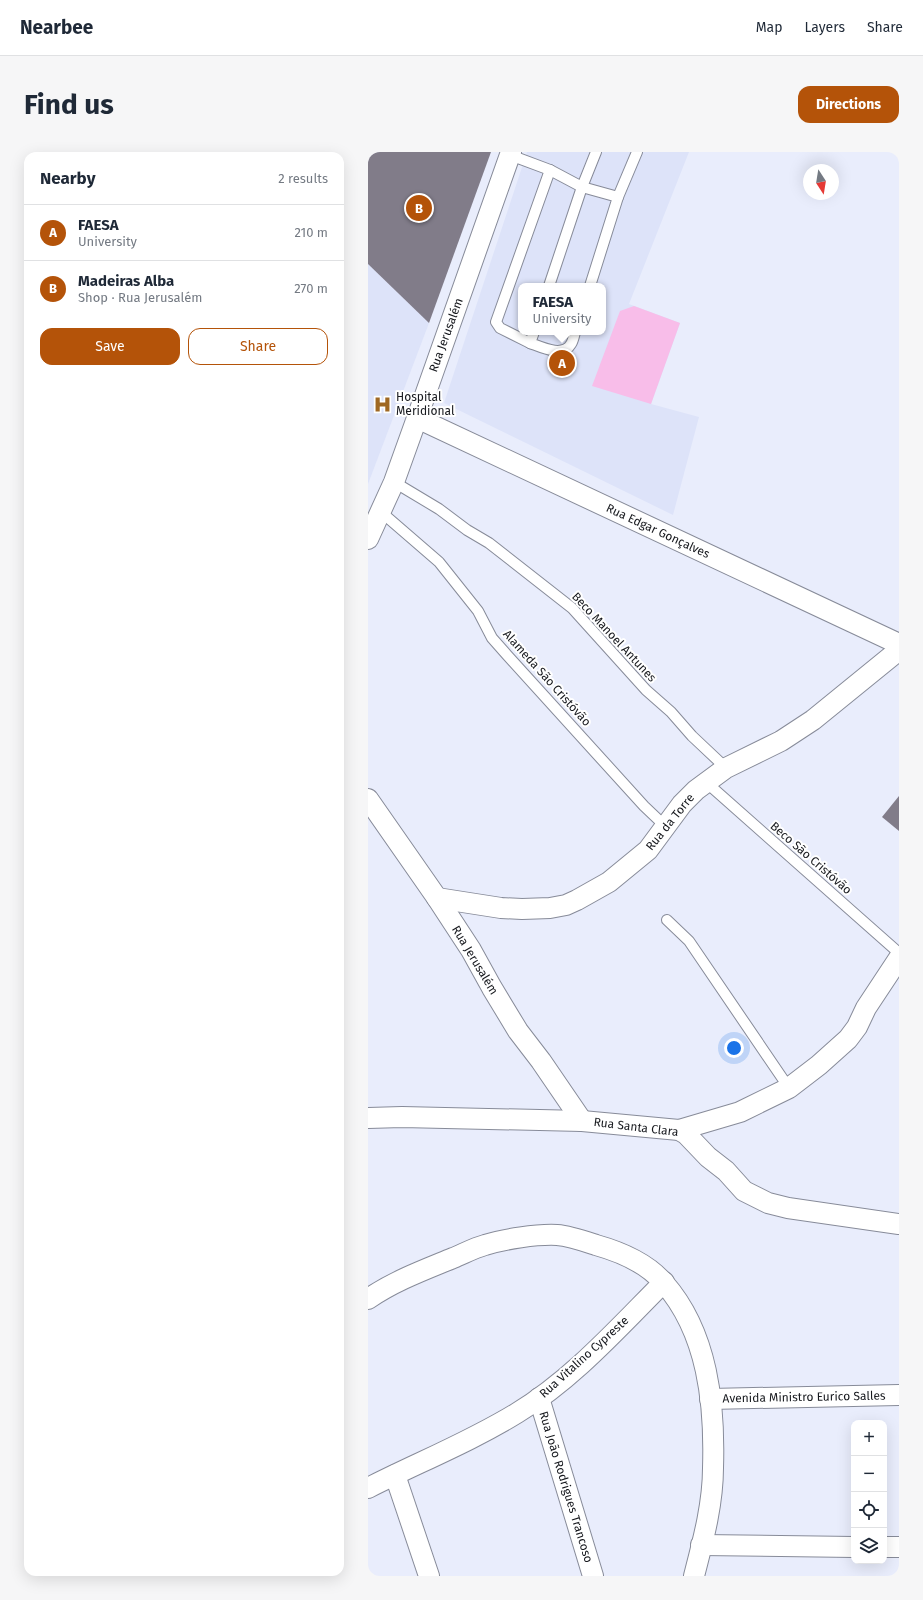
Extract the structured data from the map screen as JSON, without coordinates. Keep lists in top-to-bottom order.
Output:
{
  "streets": {
    "street": [
      "Rua Jerusalém",
      "Rua Edgar Gonçalves",
      "Rua da Torre",
      "Rua Santa Clara",
      "Rua Vitalino Cypreste",
      "Avenida Ministro Eurico Salles",
      "Rua João Rodrigues Trancoso"
    ],
    "lane": ["Beco Manoel Antunes", "Alameda São Cristóvão", "Beco São Cristóvão"]
  },
  "crossings": [
    ["Rua Jerusalém", "Rua Edgar Gonçalves"],
    ["Rua Jerusalém", "Beco Manoel Antunes"],
    ["Rua Jerusalém", "Alameda São Cristóvão"],
    ["Rua Jerusalém", "Rua da Torre"],
    ["Rua Jerusalém", "Rua Santa Clara"],
    ["Beco Manoel Antunes", "Rua da Torre"],
    ["Alameda São Cristóvão", "Rua da Torre"],
    ["Rua da Torre", "Beco São Cristóvão"],
    ["Rua Vitalino Cypreste", "Rua João Rodrigues Trancoso"]
  ],
  "places": {
    "hospital": ["Hospital Meridional"]
  },
  "north": "bottom",
  "page": {
    "header": "Nearbee",
    "nav": ["Map", "Layers", "Share"],
    "buttons": [
      "Directions",
      ["Save", "Share"]
    ],
    "title": "Find us",
    "heading": ["Nearby", "2 results"],
    "pins": ["B", "A"],
    "list": [
      {
        "mark": "A",
        "name": "FAESA",
        "note": "University",
        "value": "210 m"
      },
      {
        "mark": "B",
        "name": "Madeiras Alba",
        "note": "Shop · Rua Jerusalém",
        "value": "270 m"
      }
    ],
    "popup": ["FAESA", "University"],
    "map_buttons": ["+", "−"]
  }
}
